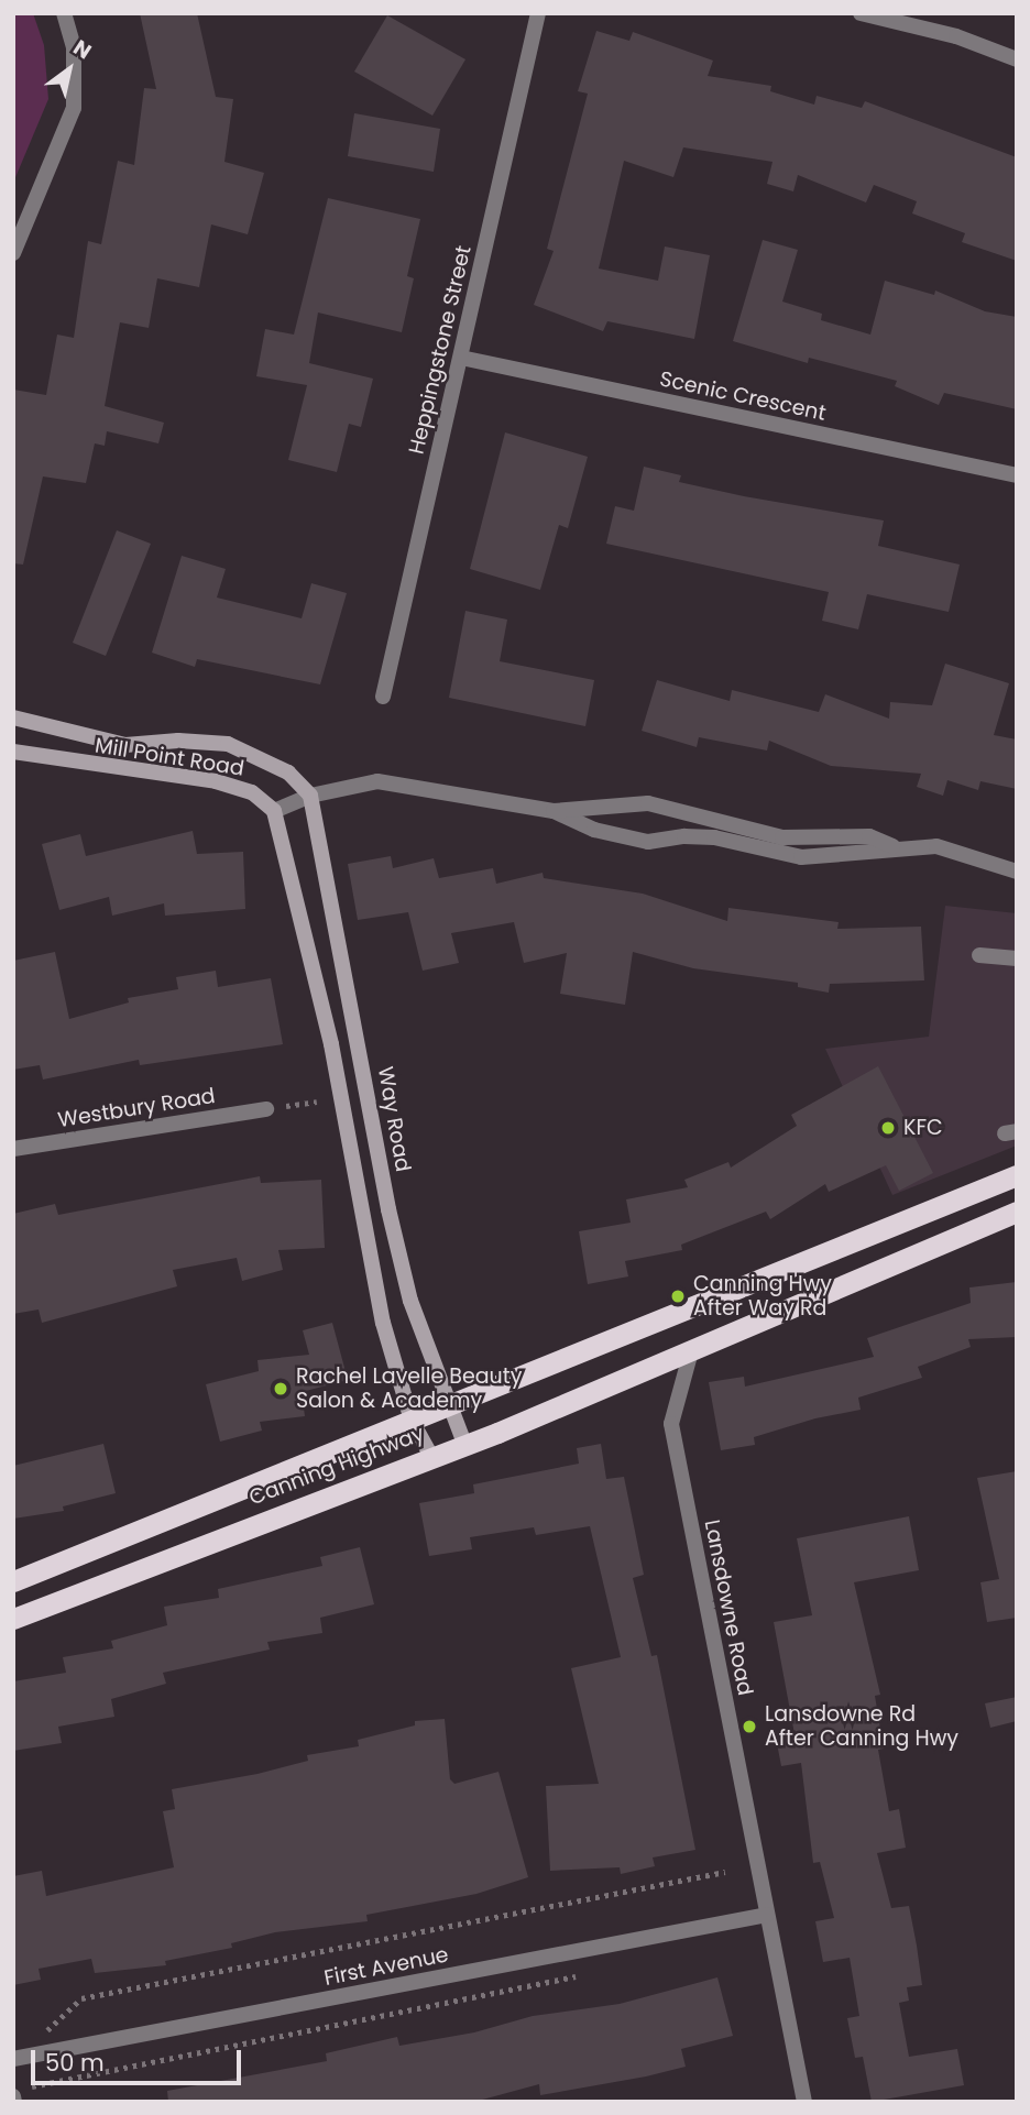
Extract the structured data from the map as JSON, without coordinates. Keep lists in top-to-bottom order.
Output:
{
  "streets": {
    "highway": ["Canning Highway"],
    "main road": ["Mill Point Road", "Way Road"],
    "street": [
      "Heppingstone Street",
      "Scenic Crescent",
      "Westbury Road",
      "Lansdowne Road",
      "First Avenue"
    ]
  },
  "crossings": [
    ["Heppingstone Street", "Scenic Crescent"],
    ["Mill Point Road", "Way Road"],
    ["Way Road", "Canning Highway"],
    ["Canning Highway", "Lansdowne Road"],
    ["Lansdowne Road", "First Avenue"]
  ],
  "places": [
    "KFC",
    "Canning Hwy After Way Rd",
    "Rachel Lavelle Beauty Salon & Academy",
    "Lansdowne Rd After Canning Hwy"
  ],
  "scale_bar": "50 m",
  "north": "top right"
}
